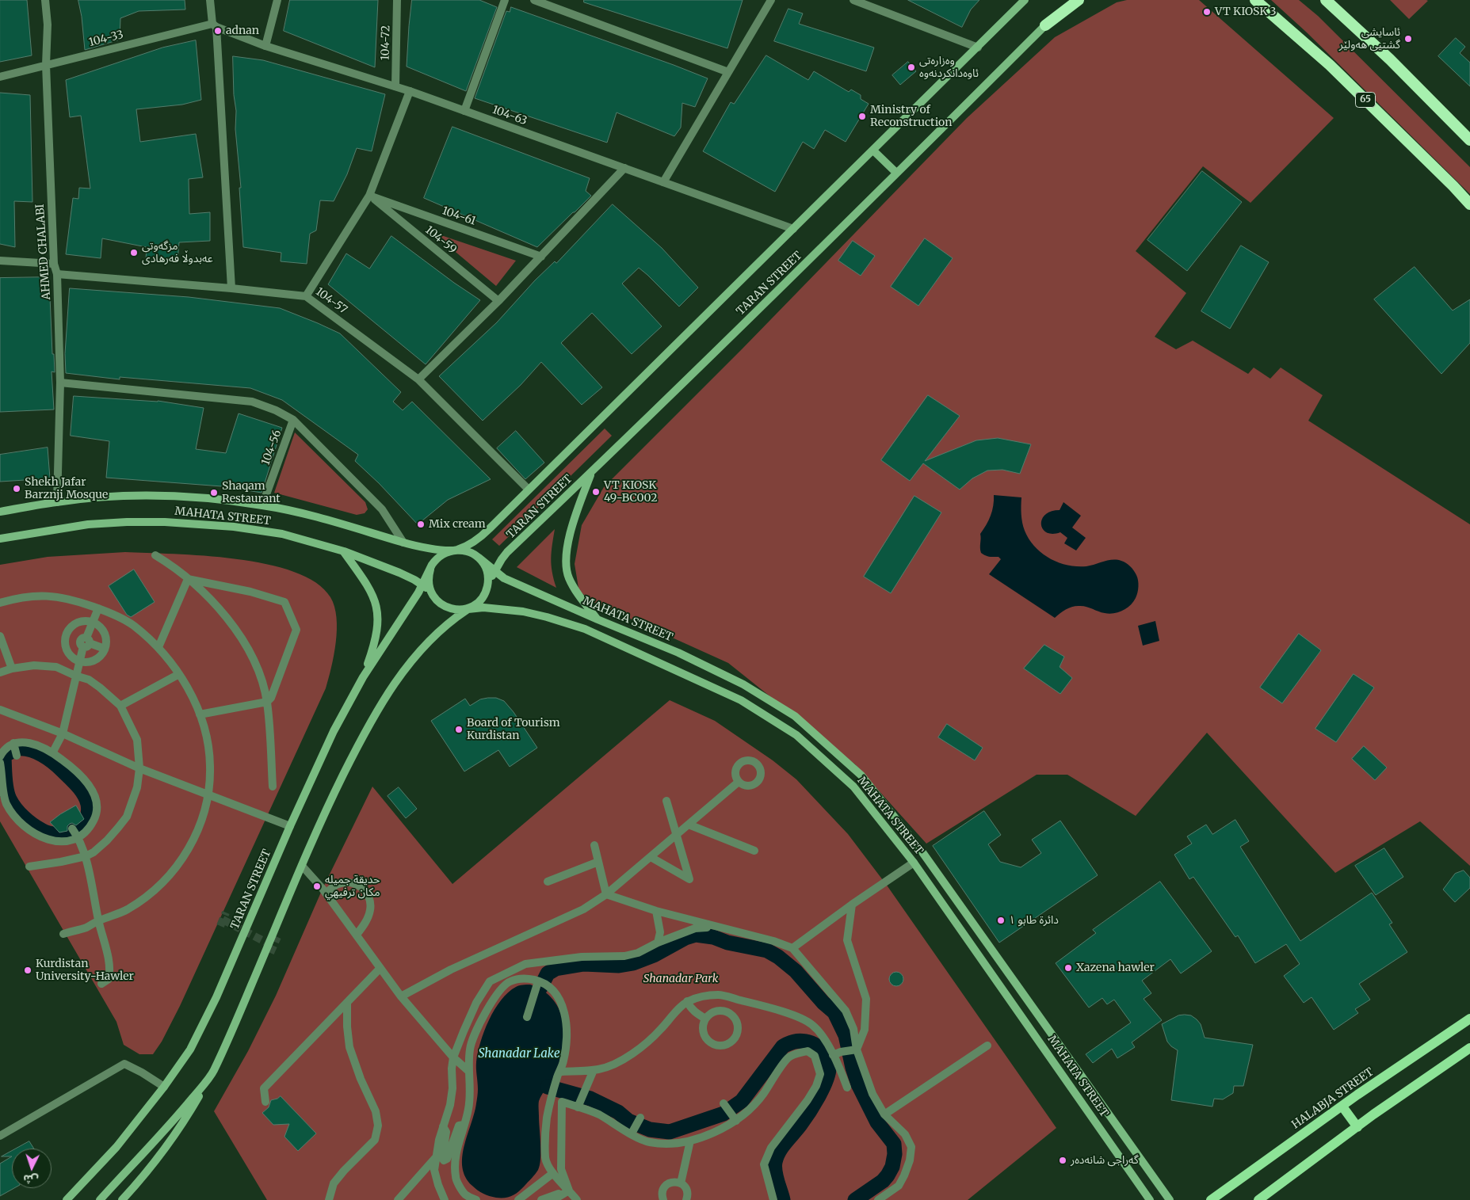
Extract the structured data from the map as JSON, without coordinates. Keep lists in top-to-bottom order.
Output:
{
  "streets": {
    "highway": ["65"],
    "main road": ["TARAN STREET", "MAHATA STREET", "HALABJA STREET"],
    "street": [
      "104-33",
      "104-72",
      "104-63",
      "104-61",
      "104-59",
      "AHMED CHALABI",
      "104-57",
      "104-56"
    ]
  },
  "crossings": [
    ["104-33", "104-63"],
    ["104-33", "AHMED CHALABI"],
    ["104-72", "104-63"],
    ["104-63", "TARAN STREET"],
    ["104-61", "104-59"],
    ["AHMED CHALABI", "104-57"],
    ["AHMED CHALABI", "MAHATA STREET"],
    ["TARAN STREET", "104-57"],
    ["TARAN STREET", "MAHATA STREET"],
    ["104-56", "MAHATA STREET"]
  ],
  "water": ["Shanadar Lake"],
  "parks": ["Shanadar Park"],
  "places": [
    "VT KIOSK 3",
    "adnan",
    "ئاسایشی گشتیی هەولێر",
    "وەزارەتی ئاوەدانکردنەوە",
    "Ministry of Reconstruction",
    "مزگەوتی عەبدوڵا فەرهادی",
    "Shekh Jafar Barznji Mosque",
    "VT KIOSK 49-BC002",
    "Shaqam Restaurant",
    "Mix cream",
    "Board of Tourism Kurdistan",
    "حديقة جميله مكان ترفيهي",
    "دائرة طابو ١",
    "Xazena hawler",
    "Kurdistan University-Hawler",
    "گەراجی شانەدەر"
  ],
  "north": "bottom"
}
